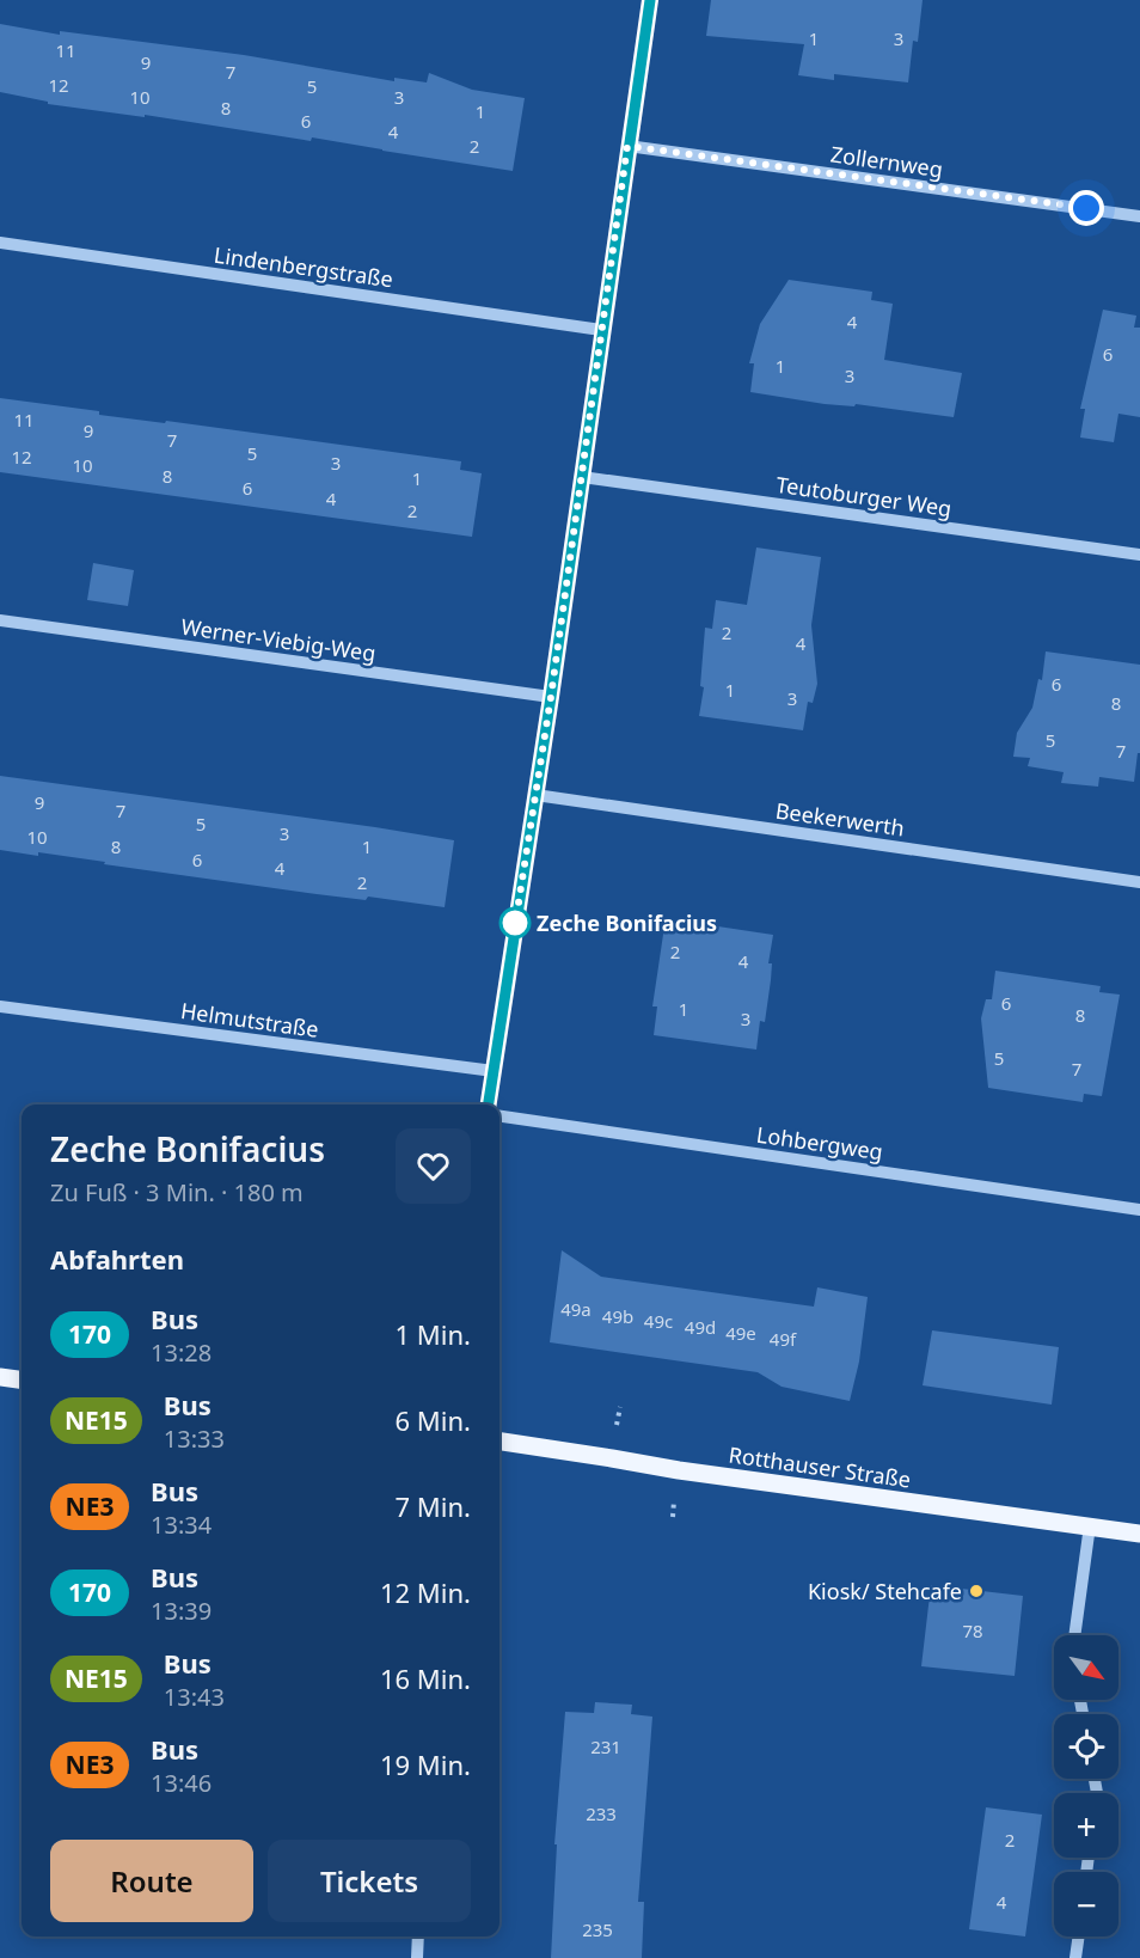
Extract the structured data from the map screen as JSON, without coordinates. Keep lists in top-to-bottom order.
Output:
{
  "streets": {
    "main road": ["Rotthauser Straße"],
    "street": [
      "Zollernweg",
      "Lindenbergstraße",
      "Teutoburger Weg",
      "Werner-Viebig-Weg",
      "Beekerwerth",
      "Helmutstraße",
      "Lohbergweg"
    ]
  },
  "places": ["Zeche Bonifacius", "Kiosk/ Stehcafe"],
  "lines": ["bus line 170"],
  "house_numbers": [
    "1",
    "3",
    "11",
    "9",
    "7",
    "12",
    "5",
    "10",
    "3",
    "8",
    "1",
    "6",
    "4",
    "2",
    "4",
    "6",
    "1",
    "3",
    "11",
    "9",
    "7",
    "5",
    "12",
    "3",
    "10",
    "8",
    "1",
    "6",
    "4",
    "2",
    "2",
    "4",
    "6",
    "1",
    "3",
    "8",
    "5",
    "7",
    "9",
    "7",
    "5",
    "3",
    "10",
    "8",
    "1",
    "6",
    "4",
    "2",
    "2",
    "4",
    "6",
    "1",
    "8",
    "3",
    "5",
    "7",
    "49a",
    "49b",
    "49c",
    "49d",
    "49e",
    "49f",
    "78",
    "231",
    "233",
    "2",
    "4",
    "235"
  ],
  "north": "bottom right",
  "page": {
    "heading": [
      ["Zeche Bonifacius", "Zu Fuß · 3 Min. · 180 m"],
      "Abfahrten"
    ],
    "list": [
      {
        "mark": "170",
        "name": "Bus",
        "note": "13:28",
        "value": "1 Min."
      },
      {
        "mark": "NE15",
        "name": "Bus",
        "note": "13:33",
        "value": "6 Min."
      },
      {
        "mark": "NE3",
        "name": "Bus",
        "note": "13:34",
        "value": "7 Min."
      },
      {
        "mark": "170",
        "name": "Bus",
        "note": "13:39",
        "value": "12 Min."
      },
      {
        "mark": "NE15",
        "name": "Bus",
        "note": "13:43",
        "value": "16 Min."
      },
      {
        "mark": "NE3",
        "name": "Bus",
        "note": "13:46",
        "value": "19 Min."
      }
    ],
    "map_buttons": ["+", "−"],
    "buttons": ["Route", "Tickets"]
  }
}
